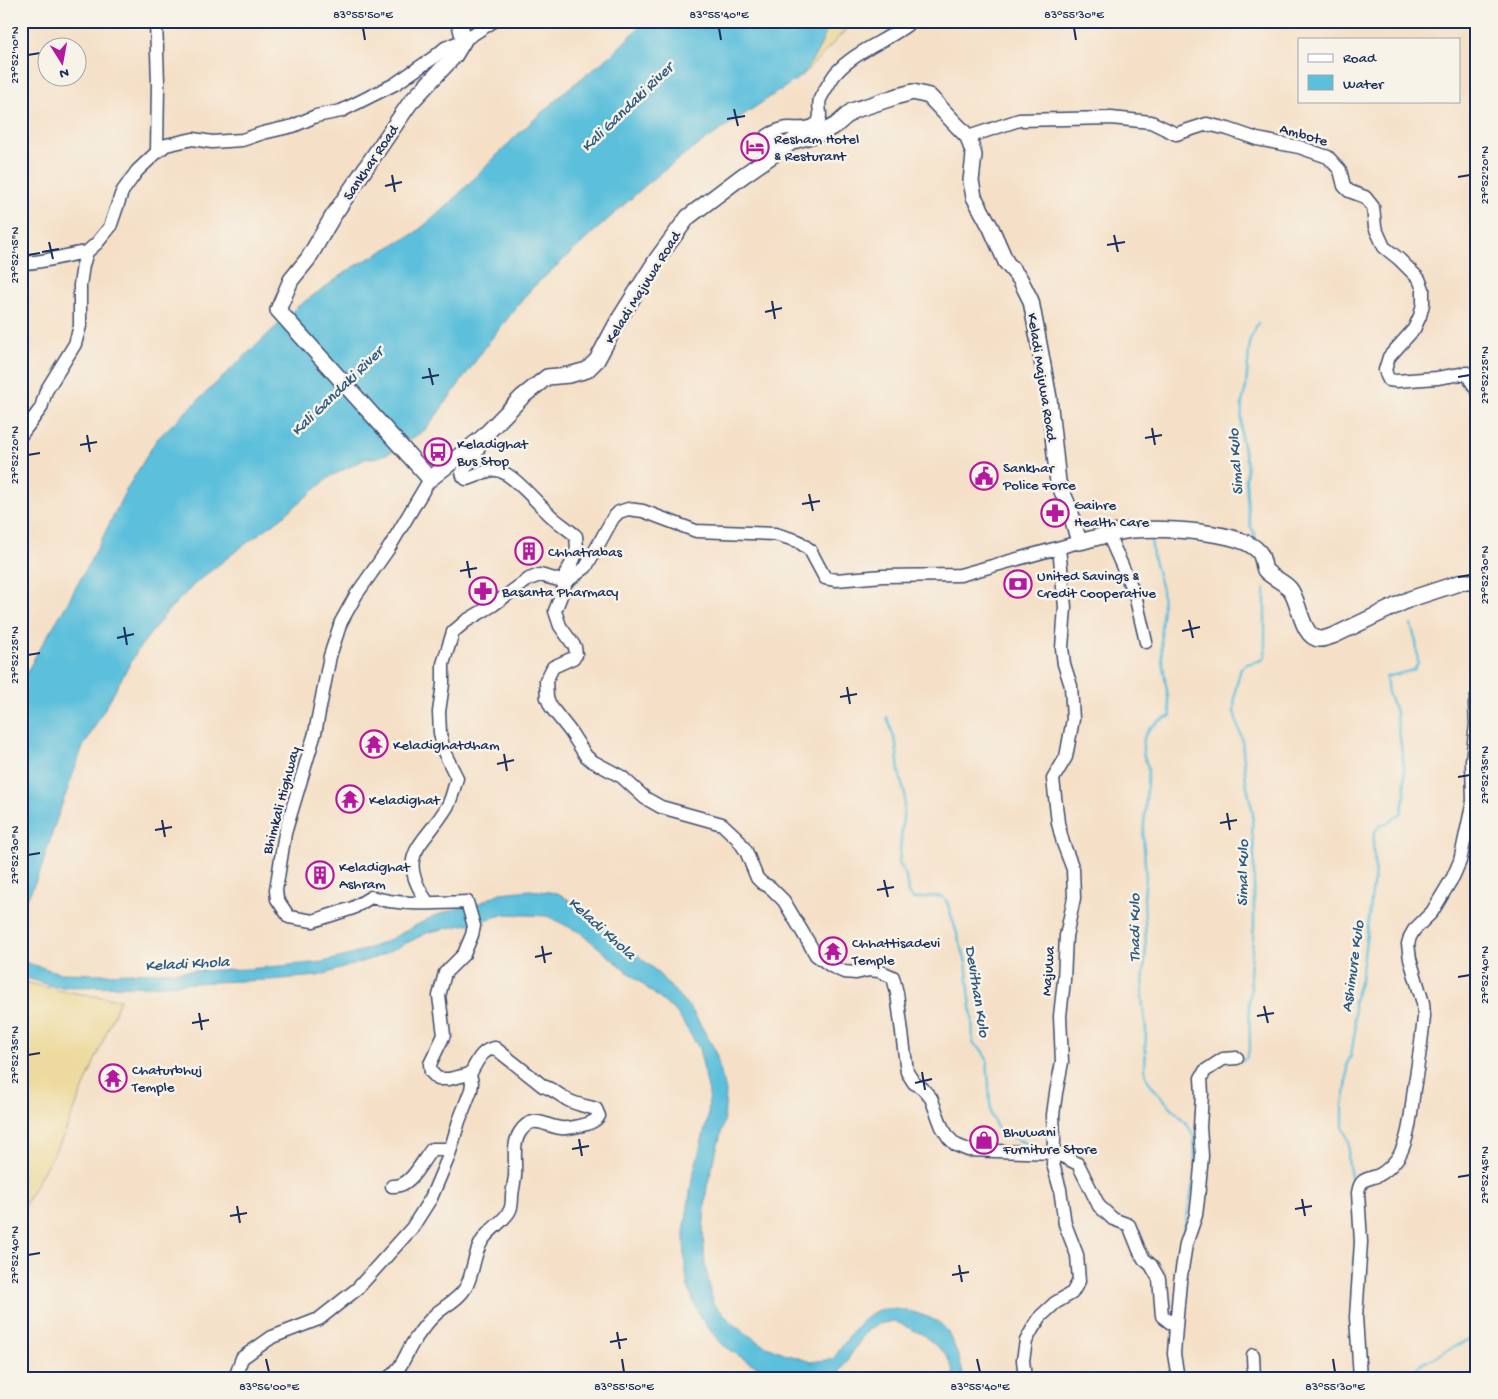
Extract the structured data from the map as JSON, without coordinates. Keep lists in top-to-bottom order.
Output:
{
  "streets": {
    "main road": ["Sankhar Road", "Keladi Majuwa Road"],
    "street": ["Ambote", "Bhimkali Highway", "Majuwa"]
  },
  "crossings": [
    ["Ambote", "Keladi Majuwa Road"],
    ["Sankhar Road", "Keladi Majuwa Road"],
    ["Sankhar Road", "Bhimkali Highway"],
    ["Keladi Majuwa Road", "Bhimkali Highway"]
  ],
  "water": [
    "Kali Gandaki River",
    "Simal Kulo",
    "Keladi Khola",
    "Thadi Kulo",
    "Ashimure Kulo",
    "Devithan Kulo"
  ],
  "places": {
    "hotel": ["Resham Hotel & Resturant"],
    "bus stop": ["Keladighat Bus Stop"],
    "public building": ["Sankhar Police Force"],
    "pharmacy": ["Gaihre Health Care", "Basanta Pharmacy"],
    "building": ["Chhatrabas", "Keladighat Ashram"],
    "bank": ["United Savings & Credit Cooperative"],
    "temple": [
      "Keladighatdham",
      "Keladighat",
      "Chhattisadevi Temple",
      "Chaturbhuj Temple"
    ],
    "shop": ["Bhuwani Furniture Store"]
  },
  "legend": ["Road", "Water"],
  "north": "bottom",
  "coordinates": [
    "83°55'50\"E",
    "83°55'40\"E",
    "83°55'30\"E",
    "27°52'10\"N",
    "27°52'20\"N",
    "27°52'15\"N",
    "27°52'25\"N",
    "27°52'30\"N",
    "27°52'35\"N",
    "27°52'40\"N",
    "27°52'45\"N",
    "83°56'00\"E"
  ]
}
